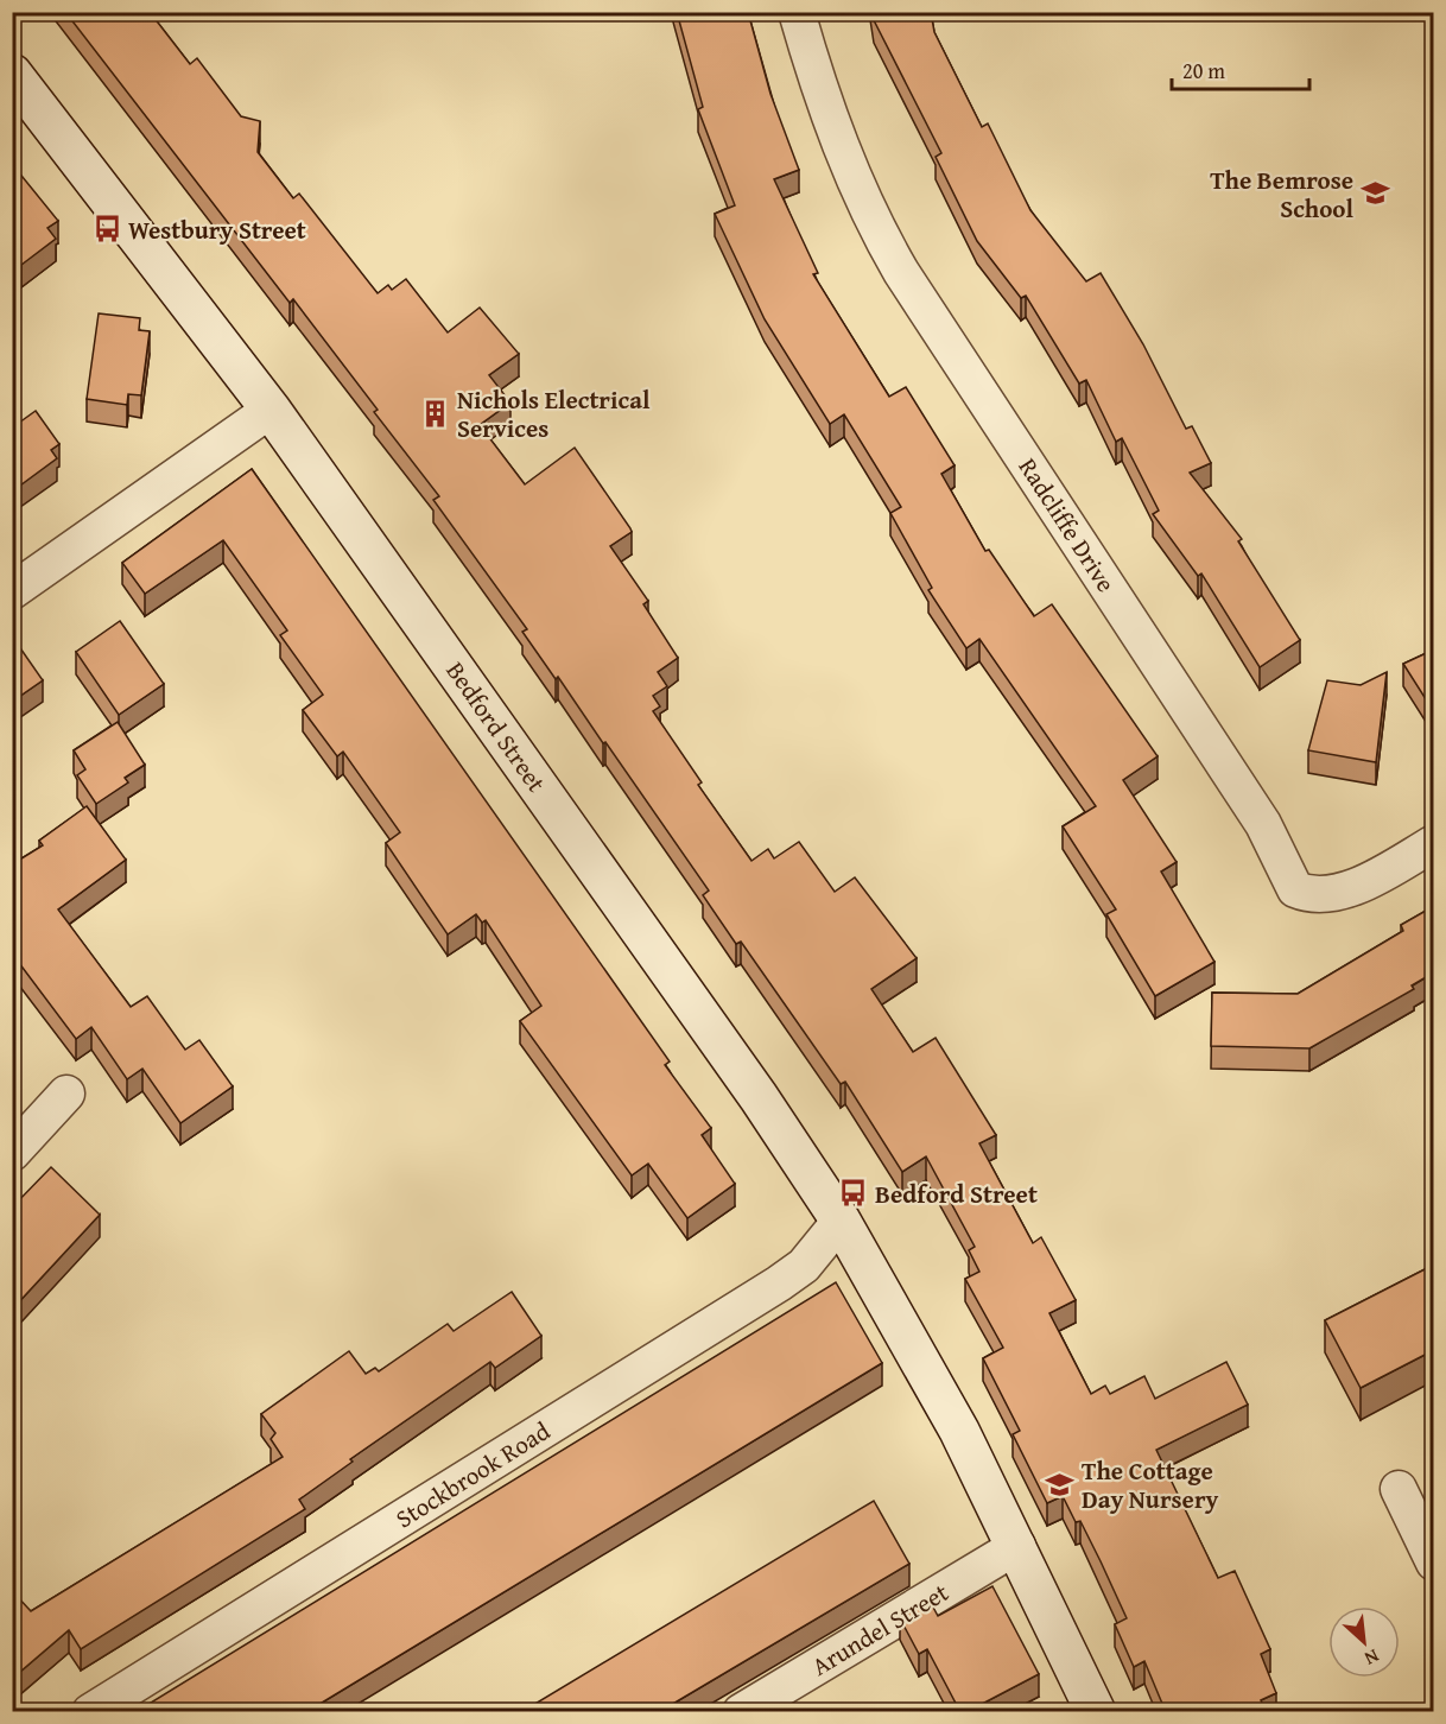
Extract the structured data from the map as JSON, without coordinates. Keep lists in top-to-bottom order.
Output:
{
  "streets": {
    "street": [
      "Radcliffe Drive",
      "Bedford Street",
      "Stockbrook Road",
      "Arundel Street"
    ]
  },
  "crossings": [
    ["Bedford Street", "Stockbrook Road"],
    ["Bedford Street", "Arundel Street"]
  ],
  "places": {
    "school or university": ["The Bemrose School", "The Cottage Day Nursery"],
    "bus stop": ["Westbury Street", "Bedford Street"],
    "building": ["Nichols Electrical Services"]
  },
  "scale_bar": "20 m",
  "north": "bottom right"
}
